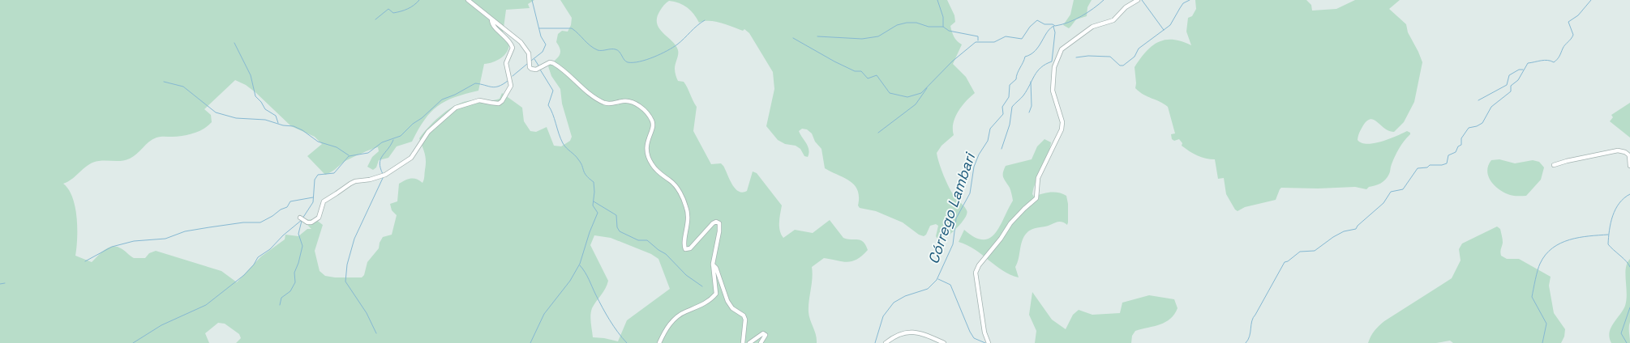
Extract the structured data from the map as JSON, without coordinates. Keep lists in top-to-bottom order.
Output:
{
  "water": ["Córrego Lambari"]
}
